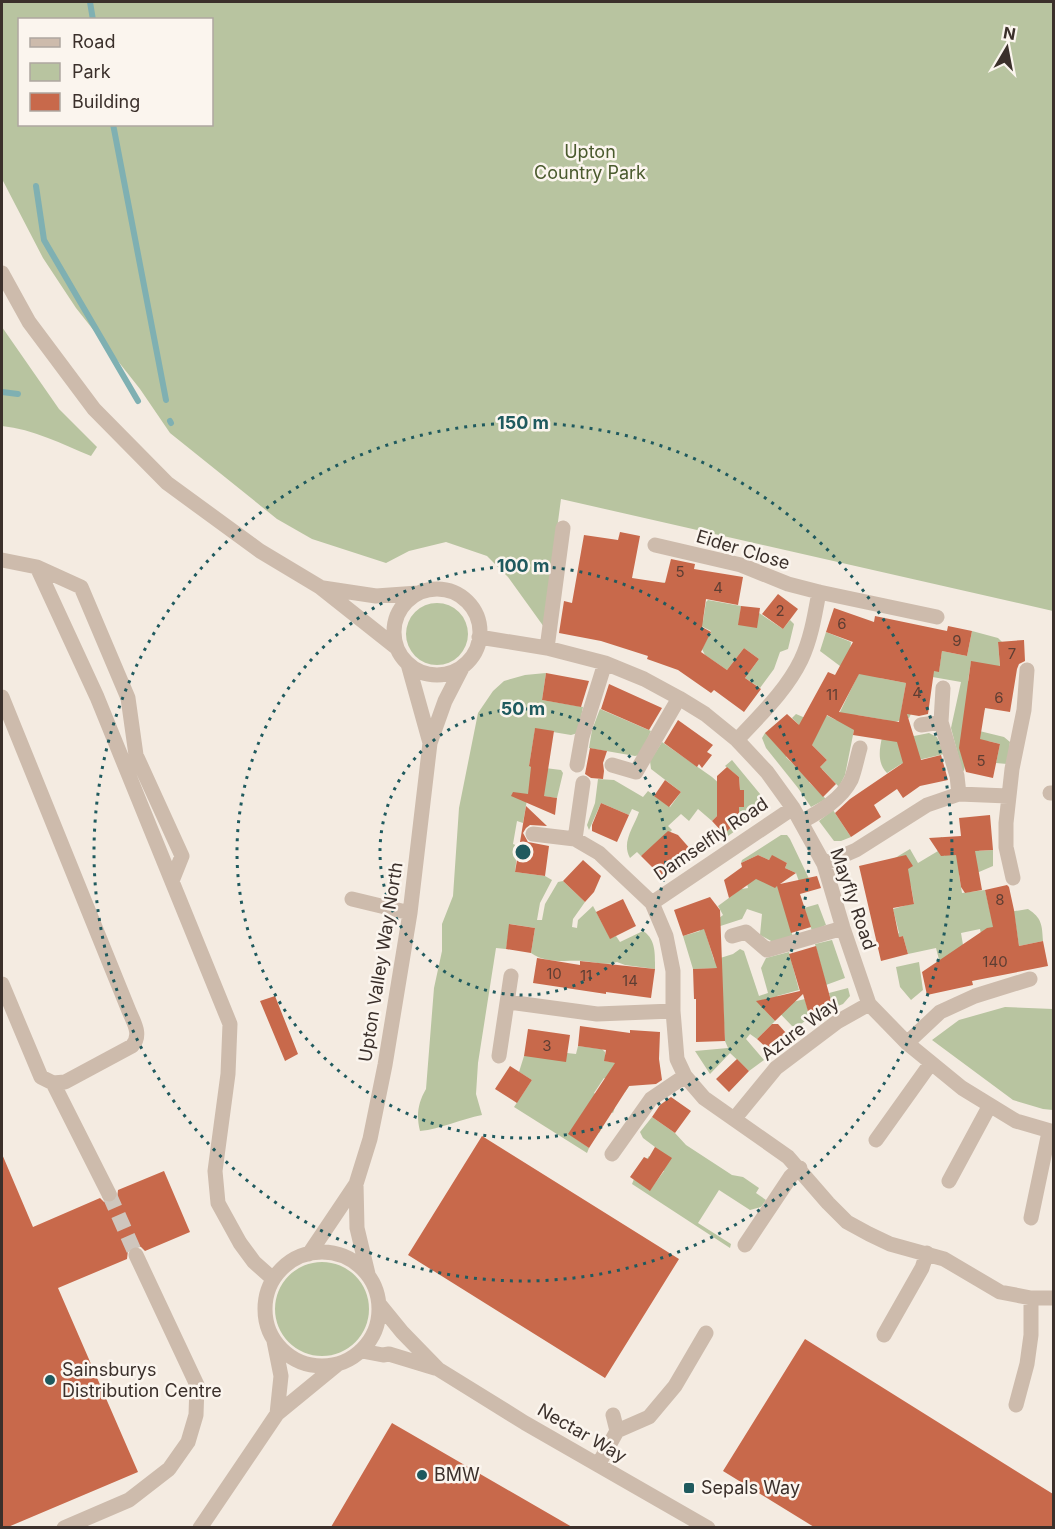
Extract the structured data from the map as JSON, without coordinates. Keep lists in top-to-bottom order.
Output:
{
  "streets": {
    "street": [
      "Eider Close",
      "Damselfly Road",
      "Mayfly Road",
      "Upton Valley Way North",
      "Azure Way",
      "Nectar Way"
    ]
  },
  "crossings": [
    ["Damselfly Road", "Mayfly Road"],
    ["Damselfly Road", "Azure Way"],
    ["Mayfly Road", "Upton Valley Way North"],
    ["Mayfly Road", "Azure Way"],
    ["Upton Valley Way North", "Nectar Way"]
  ],
  "parks": ["Upton Country Park"],
  "places": {
    "other": ["Sainsburys Distribution Centre", "BMW"],
    "transit": ["Sepals Way"]
  },
  "house_numbers": [
    "5",
    "4",
    "2",
    "6",
    "9",
    "7",
    "4",
    "11",
    "6",
    "5",
    "8",
    "140",
    "10",
    "11",
    "14",
    "3"
  ],
  "legend": ["Road", "Park", "Building"],
  "north": "top",
  "rings": ["150 m", "100 m", "50 m"]
}
